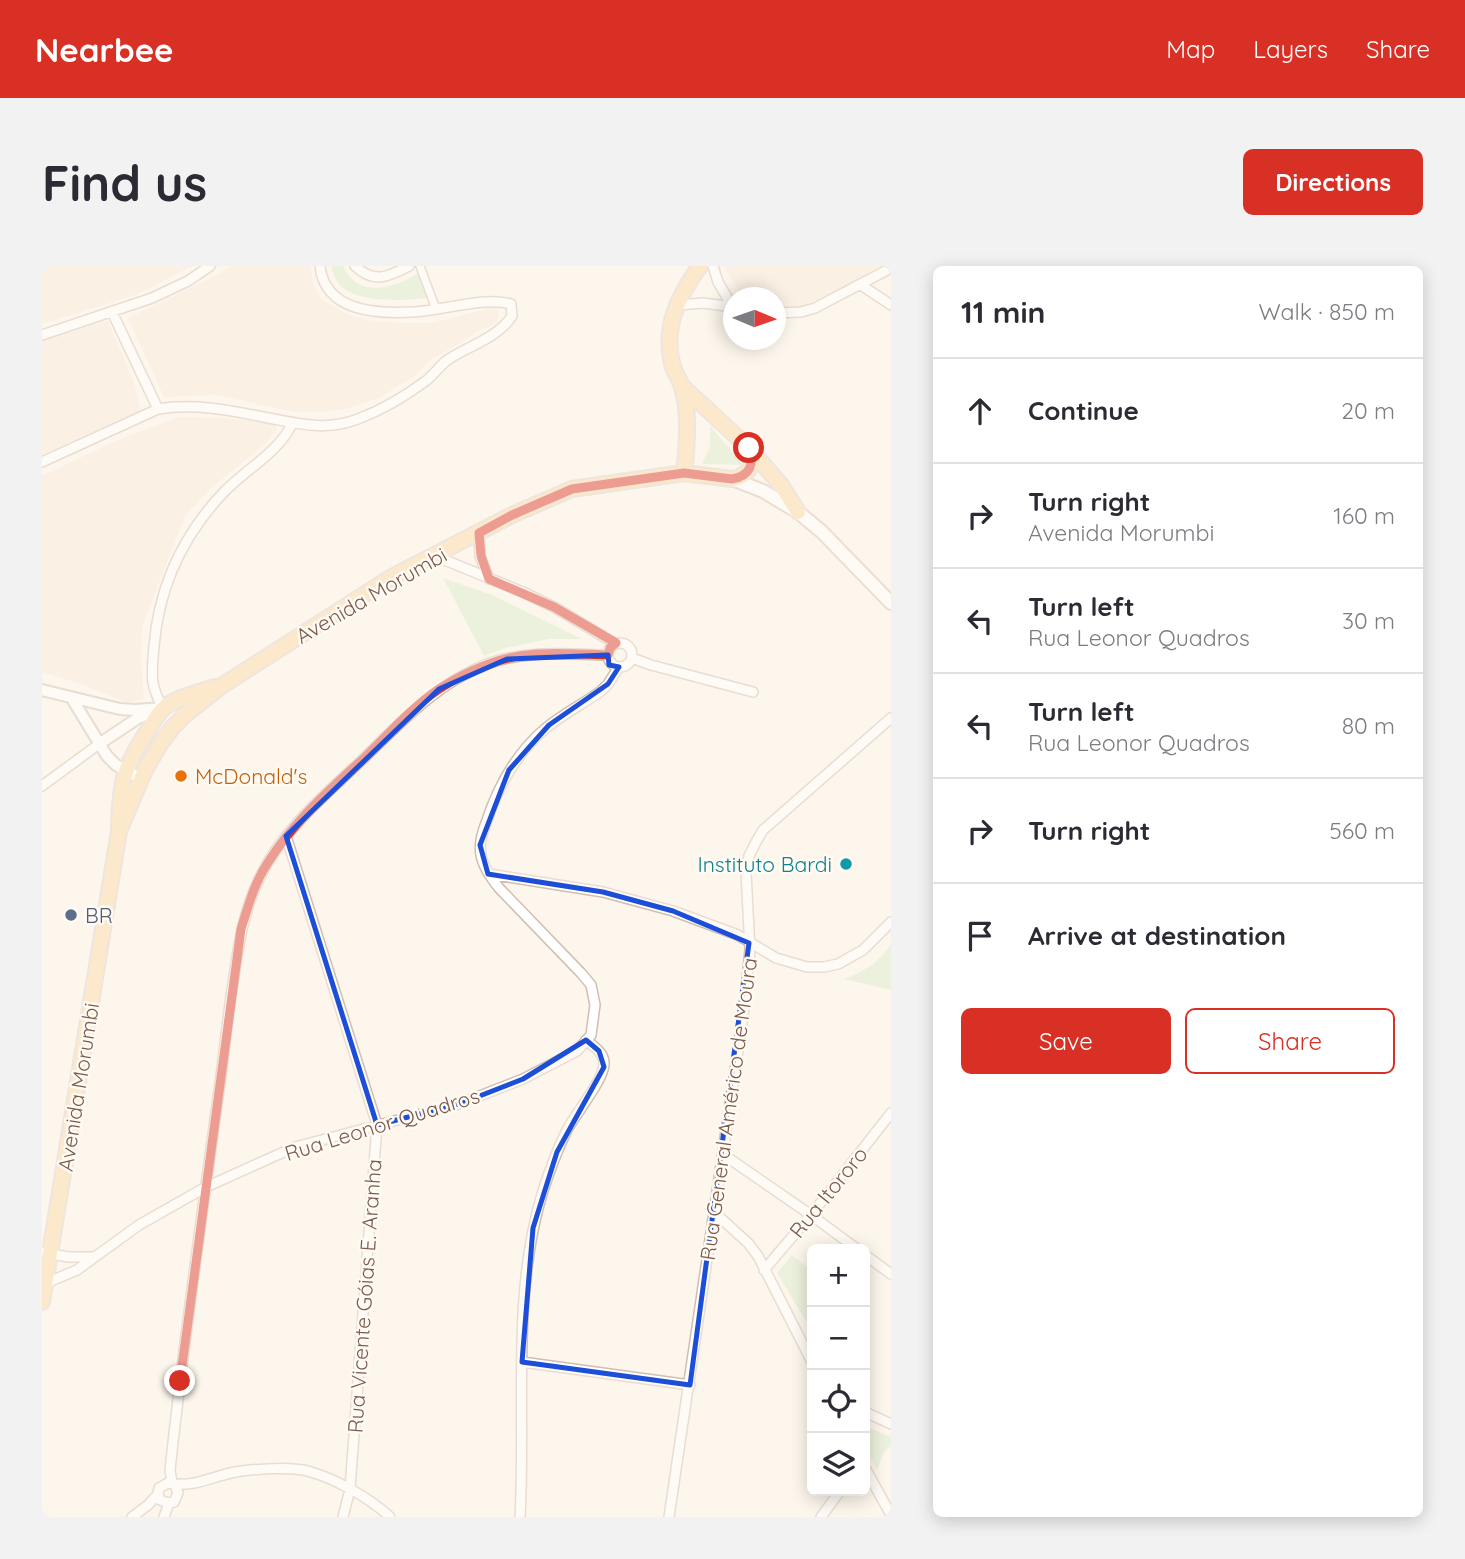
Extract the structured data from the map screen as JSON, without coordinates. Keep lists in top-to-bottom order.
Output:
{
  "streets": {
    "main road": ["Avenida Morumbi"],
    "street": [
      "Rua General Américo de Moura",
      "Rua Leonor Quadros",
      "Rua Itororo",
      "Rua Vicente Góias E. Aranha"
    ]
  },
  "crossings": [
    ["Avenida Morumbi", "Rua Leonor Quadros"],
    ["Rua Leonor Quadros", "Rua Vicente Góias E. Aranha"]
  ],
  "places": ["McDonald's", "Instituto Bardi", "BR"],
  "north": "right",
  "page": {
    "header": "Nearbee",
    "nav": ["Map", "Layers", "Share"],
    "buttons": [
      "Directions",
      ["Save", "Share"]
    ],
    "title": "Find us",
    "heading": ["11 min", "Walk · 850 m"],
    "list": [
      ["Continue", "20 m"],
      ["Turn right", "Avenida Morumbi", "160 m"],
      ["Turn left", "Rua Leonor Quadros", "30 m"],
      ["Turn left", "Rua Leonor Quadros", "80 m"],
      ["Turn right", "560 m"],
      "Arrive at destination"
    ],
    "map_buttons": ["+", "−"]
  }
}
